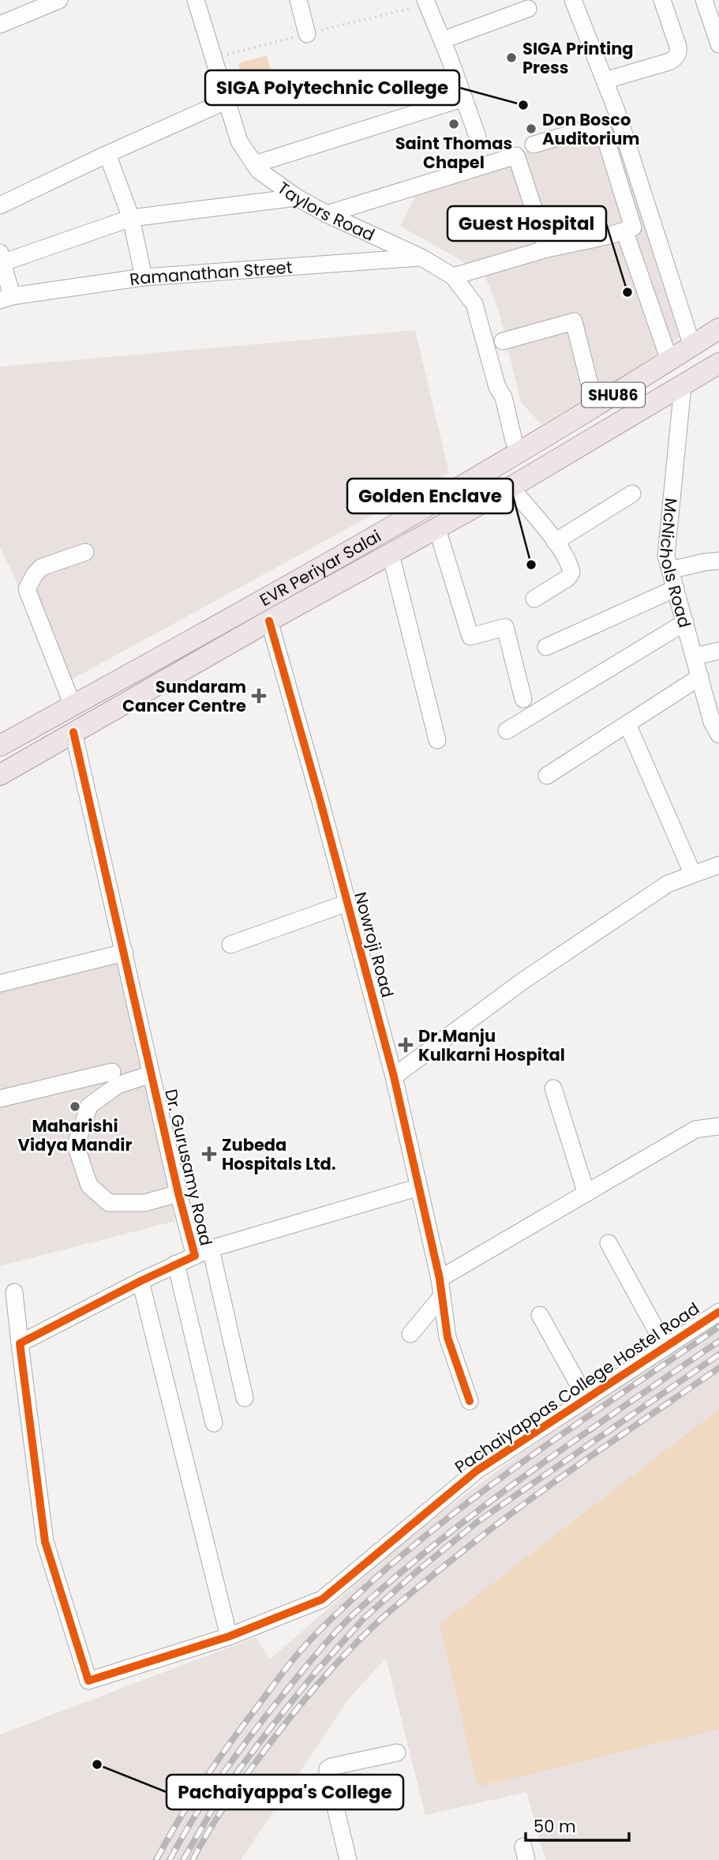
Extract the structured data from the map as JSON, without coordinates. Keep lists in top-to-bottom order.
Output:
{
  "streets": {
    "main road": ["SHU86", "EVR Periyar Salai"],
    "street": [
      "Taylors Road",
      "Ramanathan Street",
      "McNichols Road",
      "Nowroji Road",
      "Dr. Gurusamy Road",
      "Pachaiyappas College Hostel Road"
    ]
  },
  "crossings": [
    ["Taylors Road", "Ramanathan Street"],
    ["Taylors Road", "EVR Periyar Salai"],
    ["McNichols Road", "EVR Periyar Salai"],
    ["EVR Periyar Salai", "Nowroji Road"],
    ["EVR Periyar Salai", "Dr. Gurusamy Road"],
    ["Dr. Gurusamy Road", "Pachaiyappas College Hostel Road"]
  ],
  "places": {
    "other": [
      "SIGA Printing Press",
      "SIGA Polytechnic College",
      "Saint Thomas Chapel",
      "Don Bosco Auditorium",
      "Guest Hospital",
      "Golden Enclave",
      "Maharishi Vidya Mandir",
      "Pachaiyappa's College"
    ],
    "health": ["Sundaram Cancer Centre", "Dr.Manju Kulkarni Hospital", "Zubeda Hospitals Ltd."]
  },
  "scale_bar": "50 m"
}
